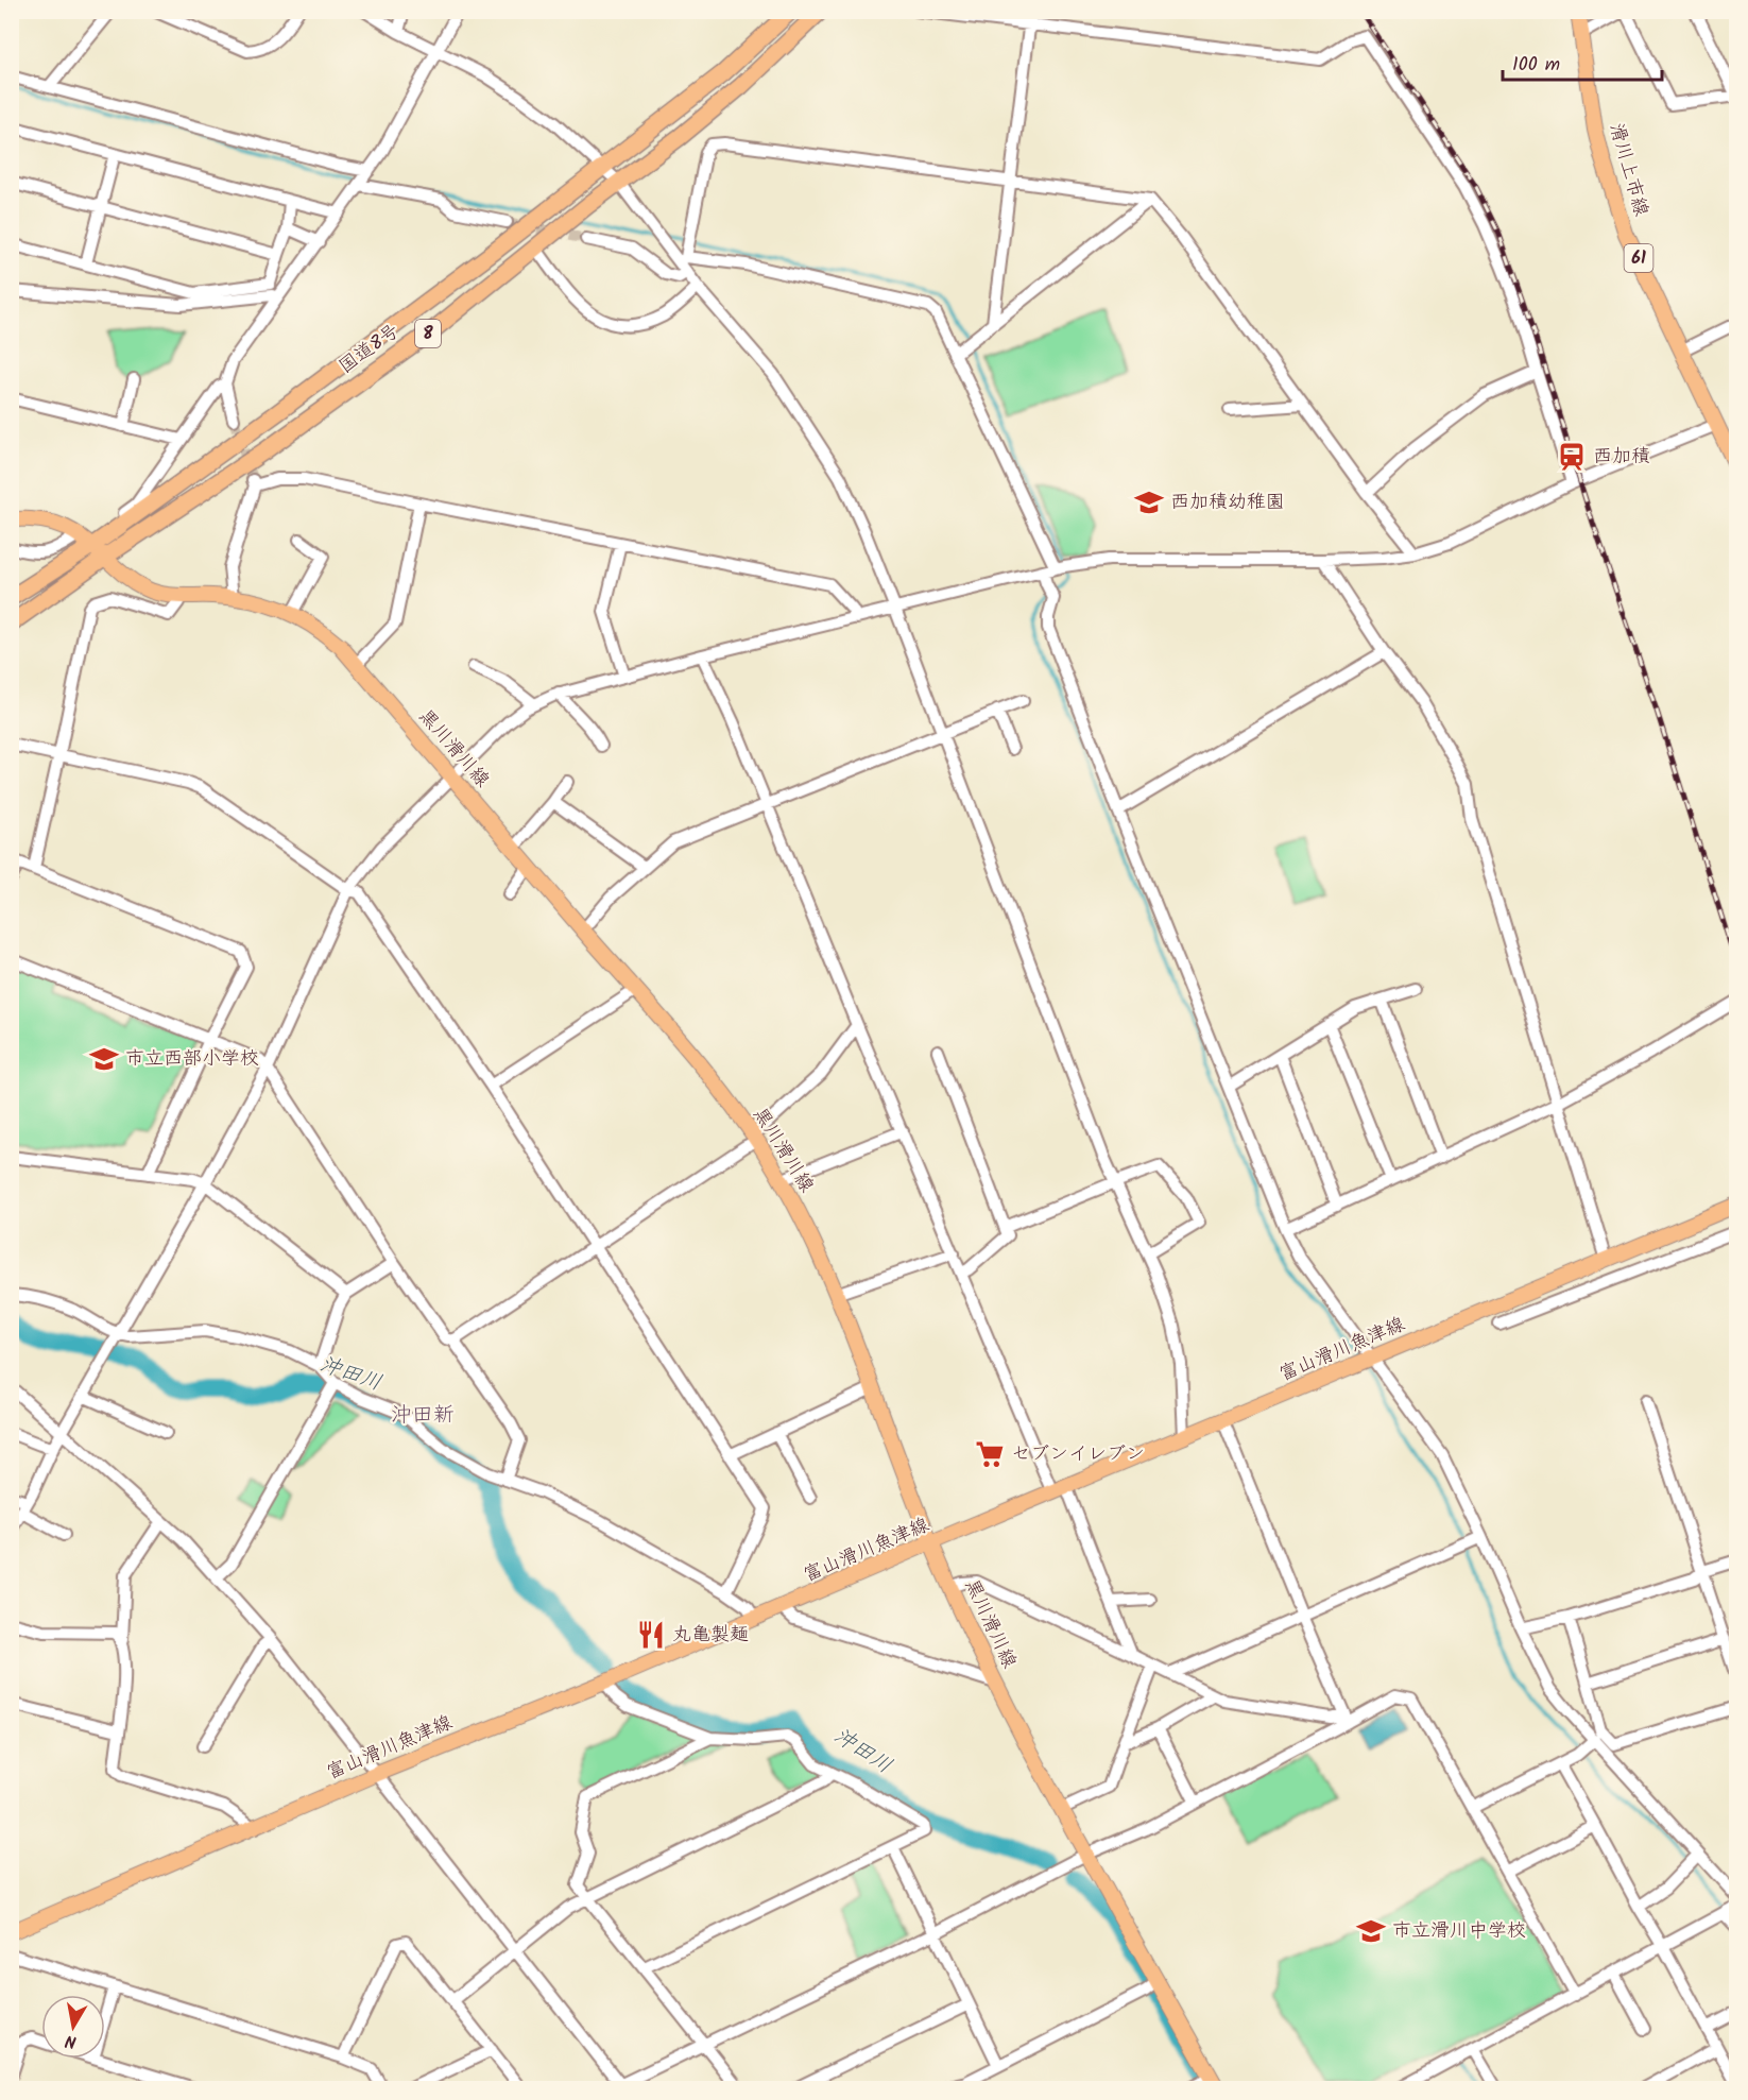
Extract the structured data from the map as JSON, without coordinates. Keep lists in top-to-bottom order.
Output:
{
  "streets": {
    "highway": ["8", "国道8号"],
    "main road": [
      "滑川上市線",
      "61",
      "黒川滑川線",
      "富山滑川魚津線"
    ]
  },
  "crossings": [
    ["国道8号", "黒川滑川線"],
    ["黒川滑川線", "富山滑川魚津線"]
  ],
  "districts": ["沖田新"],
  "water": ["沖田川"],
  "places": {
    "station": ["西加積"],
    "school or university": ["西加積幼稚園", "市立西部小学校", "市立滑川中学校"],
    "supermarket": ["セブンイレブン"],
    "restaurant": ["丸亀製麺"]
  },
  "scale_bar": "100 m",
  "north": "bottom"
}
